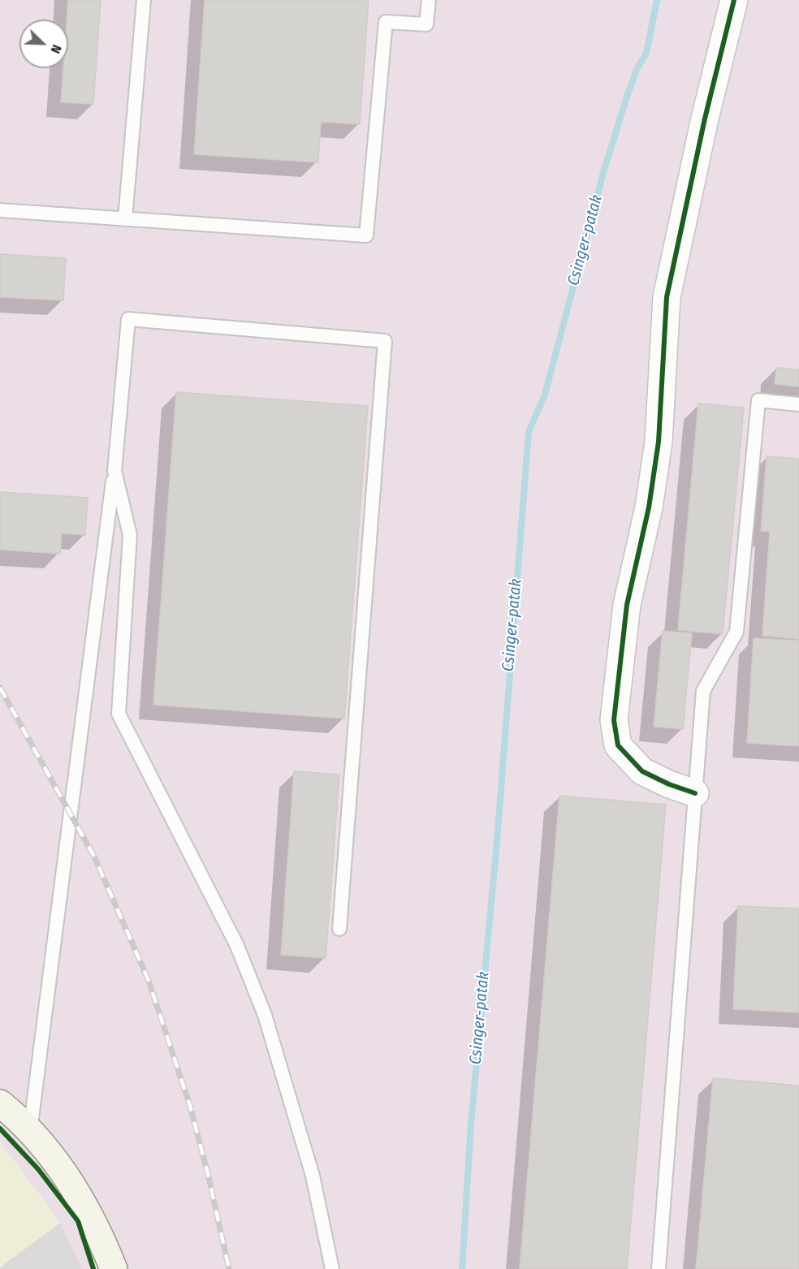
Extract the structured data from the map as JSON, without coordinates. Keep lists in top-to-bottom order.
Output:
{
  "water": ["Csinger-patak"],
  "north": "bottom right"
}
